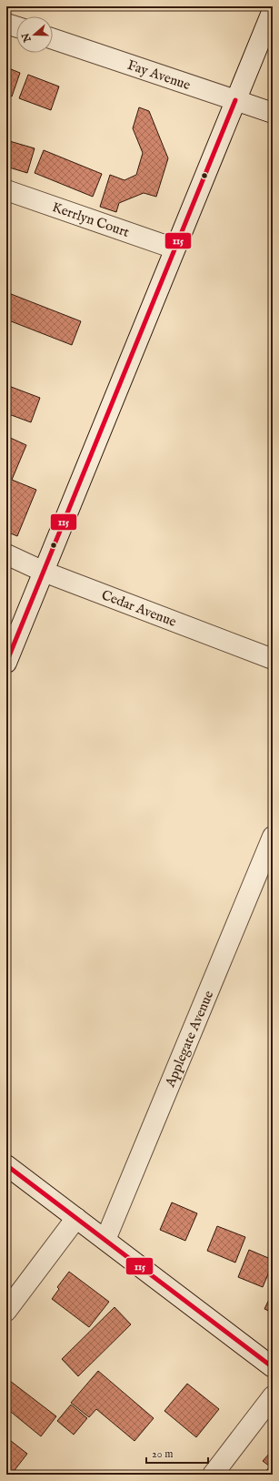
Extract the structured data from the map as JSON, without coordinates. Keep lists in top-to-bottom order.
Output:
{
  "streets": {
    "street": [
      "Fay Avenue",
      "Kerrlyn Court",
      "Cedar Avenue",
      "Applegate Avenue"
    ]
  },
  "lines": ["transit line 115"],
  "scale_bar": "20 m",
  "north": "left"
}
